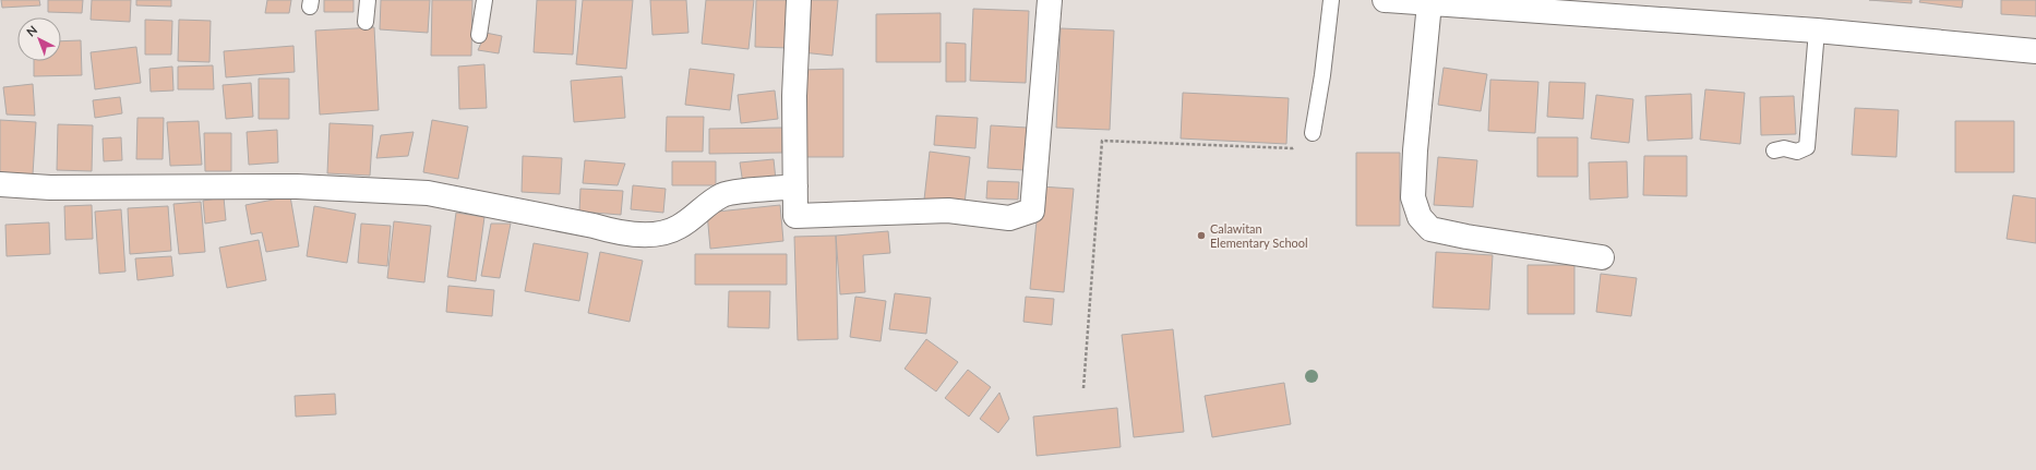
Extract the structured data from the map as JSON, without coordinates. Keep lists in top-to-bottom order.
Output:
{
  "places": ["Calawitan Elementary School"],
  "north": "top left"
}
